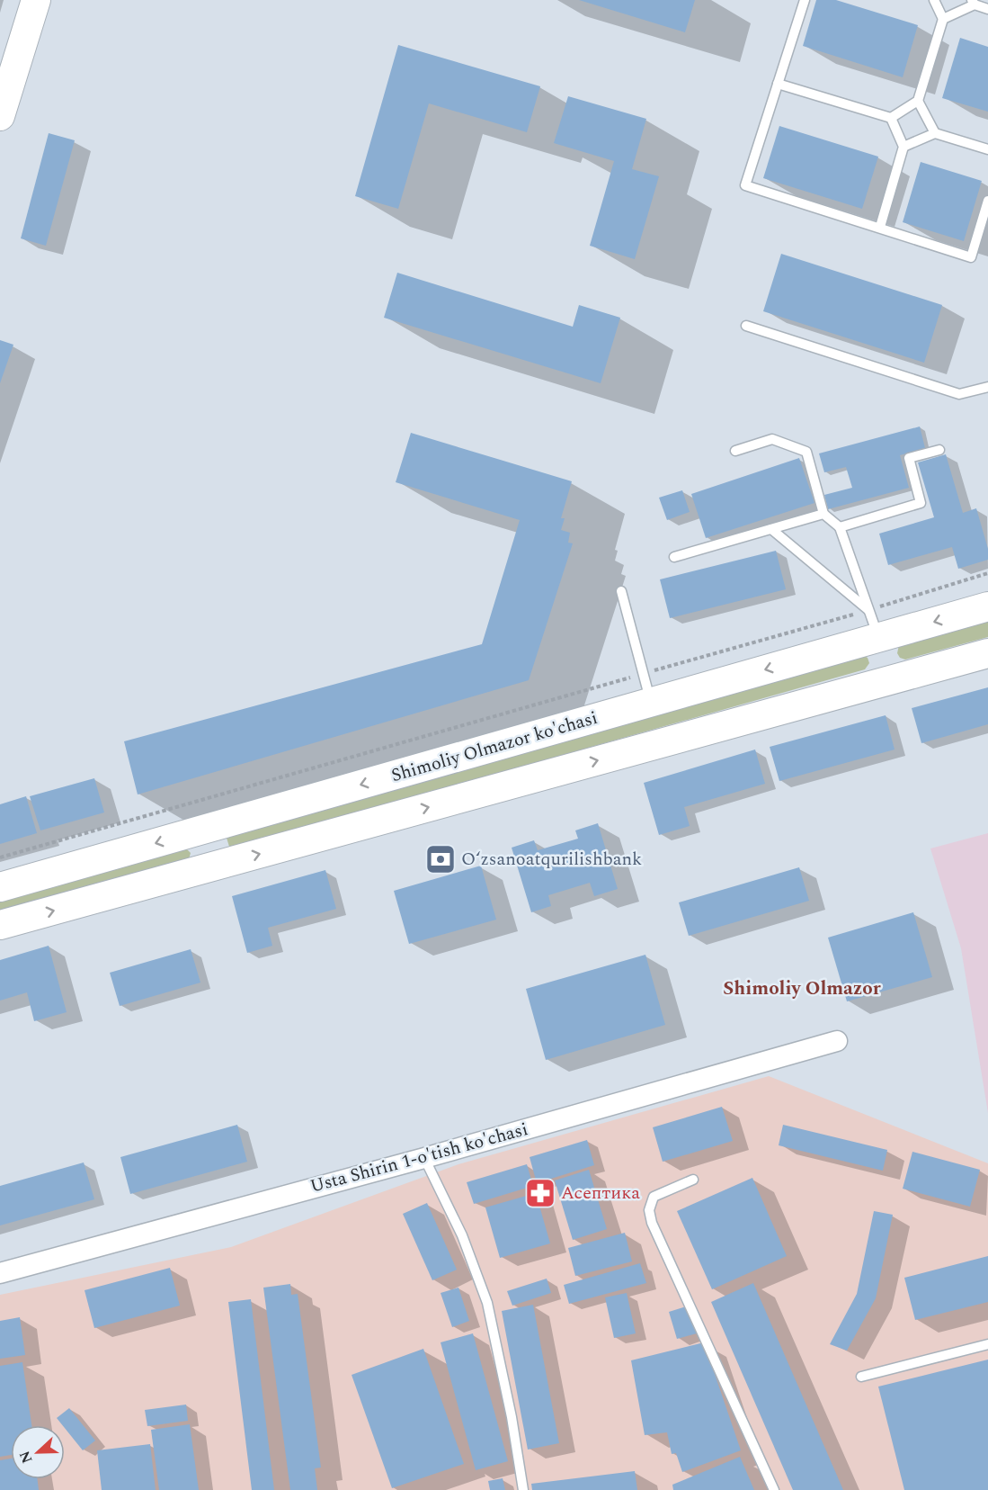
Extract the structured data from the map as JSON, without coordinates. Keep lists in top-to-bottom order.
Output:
{
  "streets": {
    "main road": ["Shimoliy Olmazor ko'chasi"],
    "street": ["Usta Shirin 1-o'tish ko'chasi"]
  },
  "districts": ["Shimoliy Olmazor"],
  "places": {
    "bank": ["Oʻzsanoatqurilishbank"],
    "pharmacy": ["Асептика"]
  },
  "north": "left"
}
